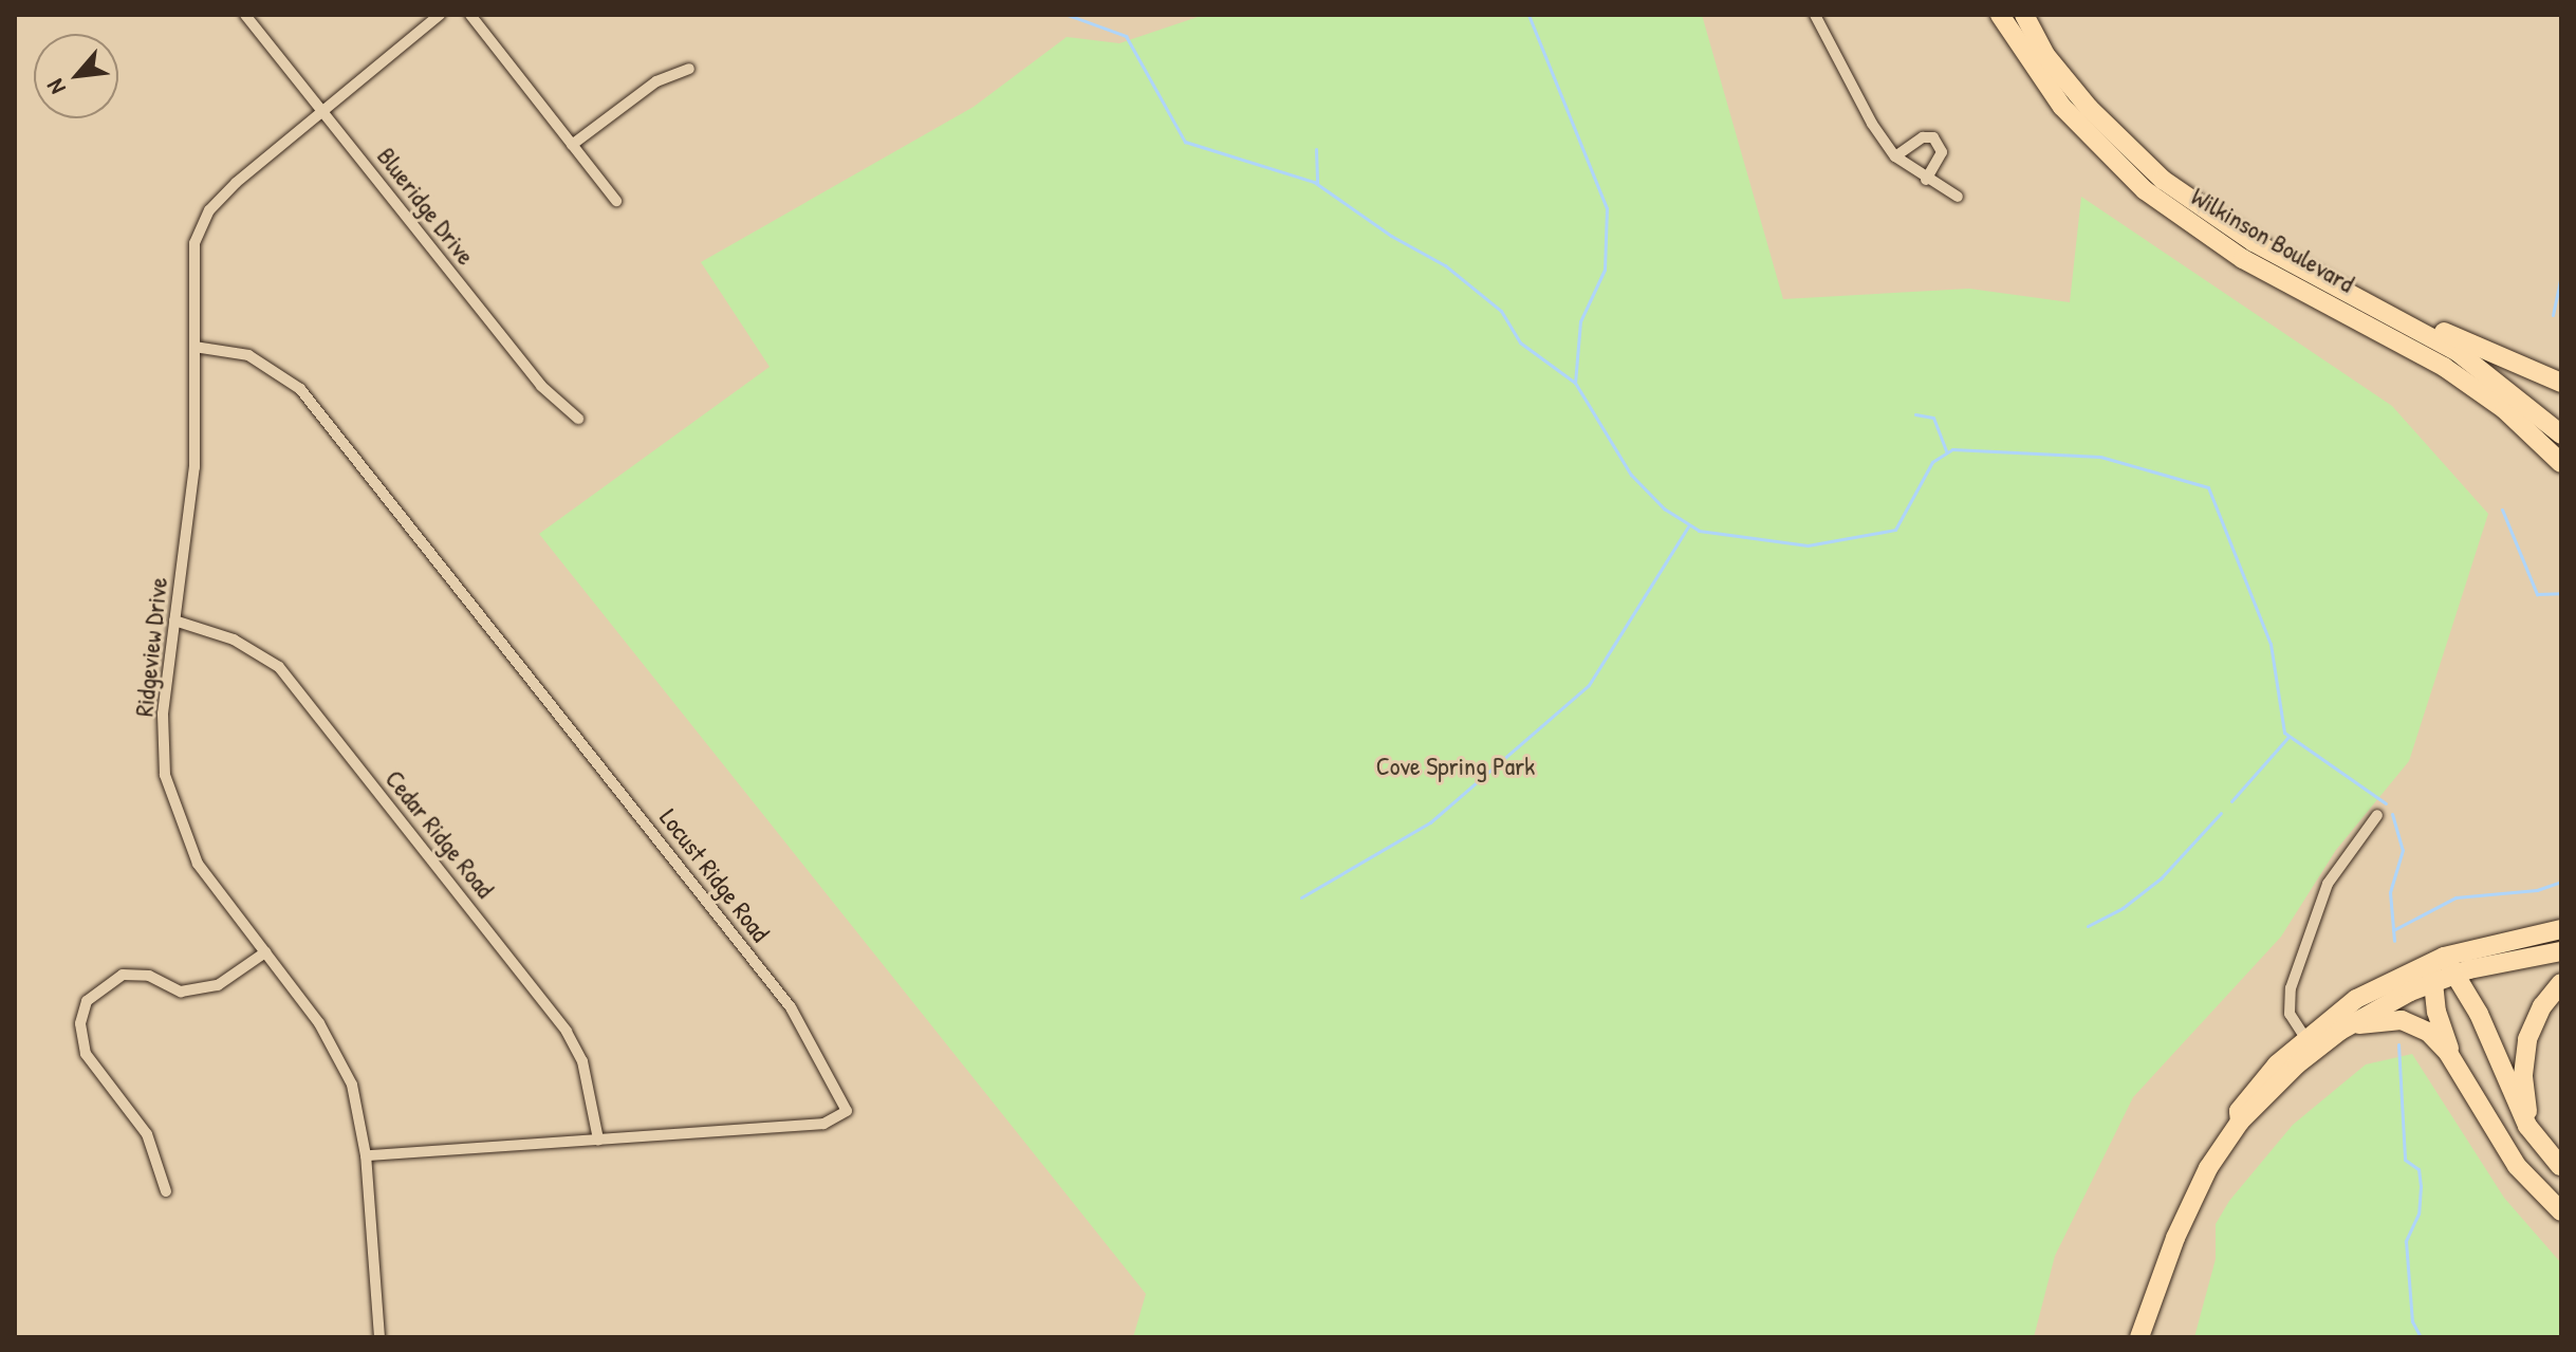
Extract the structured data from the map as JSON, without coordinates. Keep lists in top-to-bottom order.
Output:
{
  "streets": {
    "highway": ["Wilkinson Boulevard"],
    "street": [
      "Blueridge Drive",
      "Ridgeview Drive",
      "Cedar Ridge Road",
      "Locust Ridge Road"
    ]
  },
  "crossings": [
    ["Blueridge Drive", "Ridgeview Drive"],
    ["Ridgeview Drive", "Cedar Ridge Road"],
    ["Ridgeview Drive", "Locust Ridge Road"],
    ["Cedar Ridge Road", "Locust Ridge Road"]
  ],
  "parks": ["Cove Spring Park"],
  "north": "bottom left"
}
